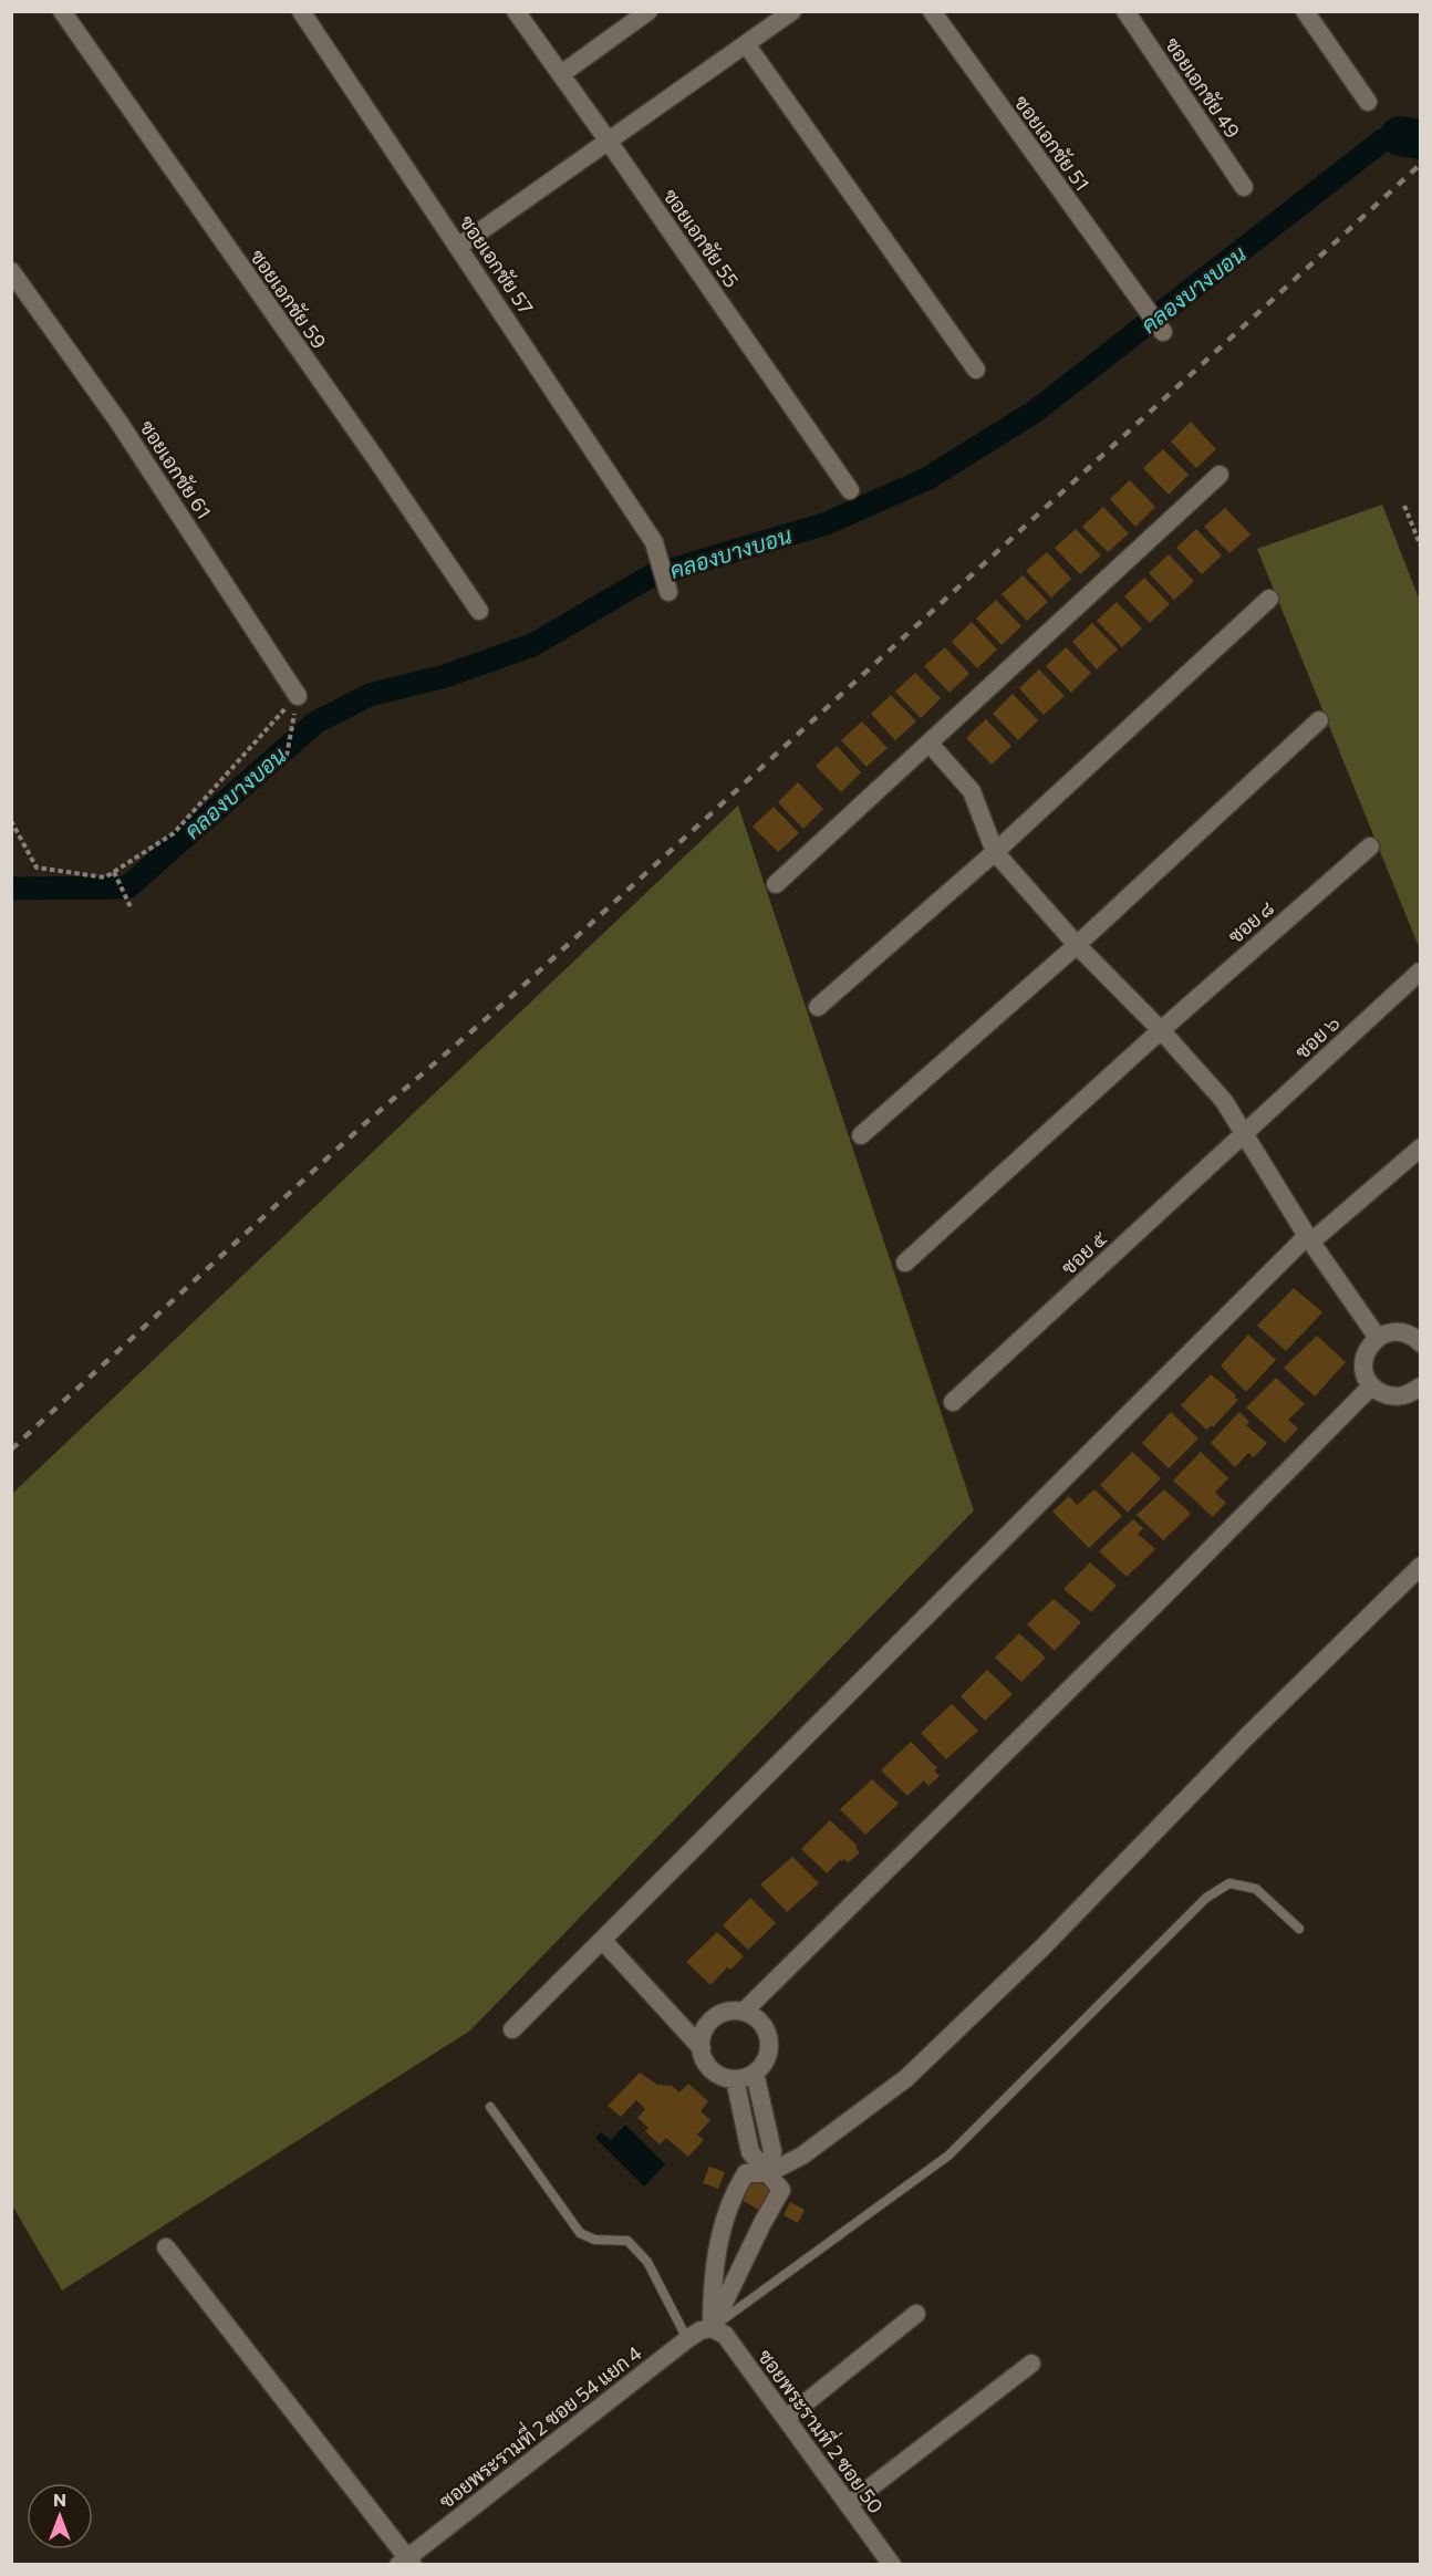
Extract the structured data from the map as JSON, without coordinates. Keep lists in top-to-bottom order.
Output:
{
  "streets": {
    "street": [
      "ซอยเอกชัย 49",
      "ซอยเอกชัย 51",
      "ซอยเอกชัย 55",
      "ซอยเอกชัย 57",
      "ซอยเอกชัย 59",
      "ซอยเอกชัย 61",
      "ซอย ๘",
      "ซอย ๖",
      "ซอย ๕",
      "ซอยพระรามที่ 2 ซอย 54 แยก 4",
      "ซอยพระรามที่ 2 ซอย 50"
    ]
  },
  "crossings": [
    ["ซอย ๖", "ซอย ๕"],
    ["ซอยพระรามที่ 2 ซอย 54 แยก 4", "ซอยพระรามที่ 2 ซอย 50"]
  ],
  "water": ["คลองบางบอน"],
  "north": "top"
}
